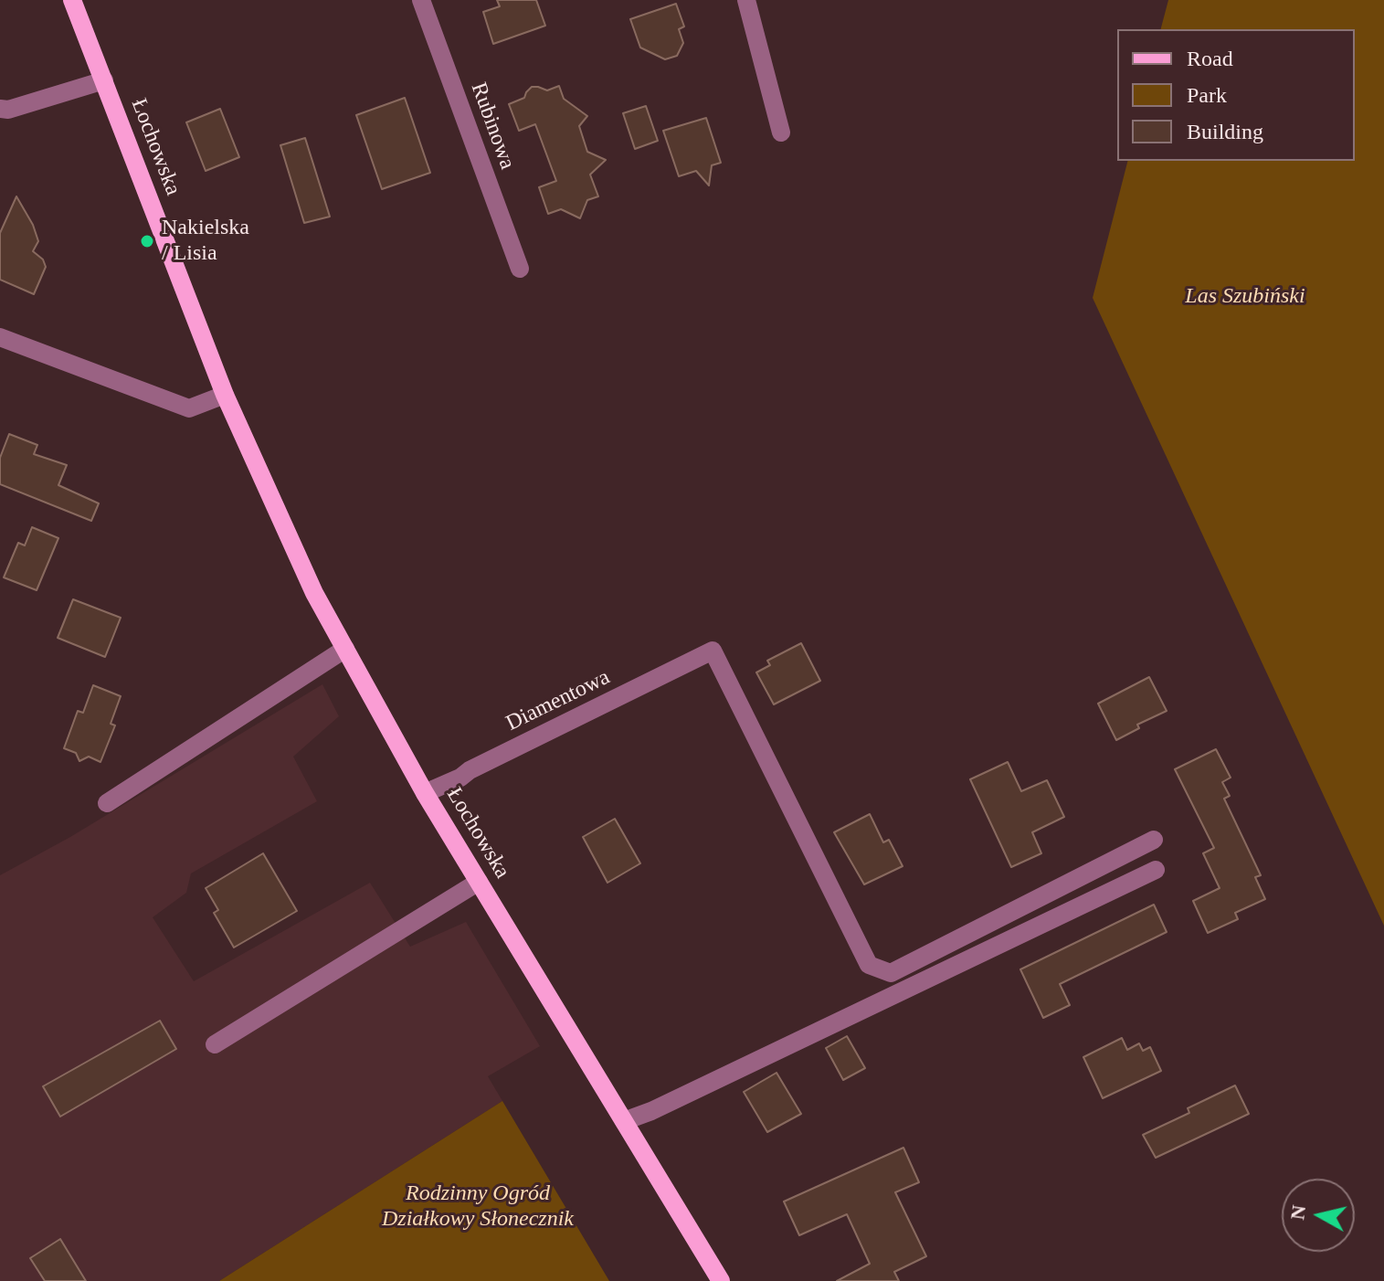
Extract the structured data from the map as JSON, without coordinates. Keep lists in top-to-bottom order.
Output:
{
  "streets": {
    "main road": ["Łochowska"],
    "street": ["Rubinowa", "Diamentowa"]
  },
  "crossings": [
    ["Łochowska", "Diamentowa"]
  ],
  "parks": ["Las Szubiński", "Rodzinny Ogród Działkowy Słonecznik"],
  "places": ["Nakielska / Lisia"],
  "legend": ["Road", "Park", "Building"],
  "north": "left"
}
